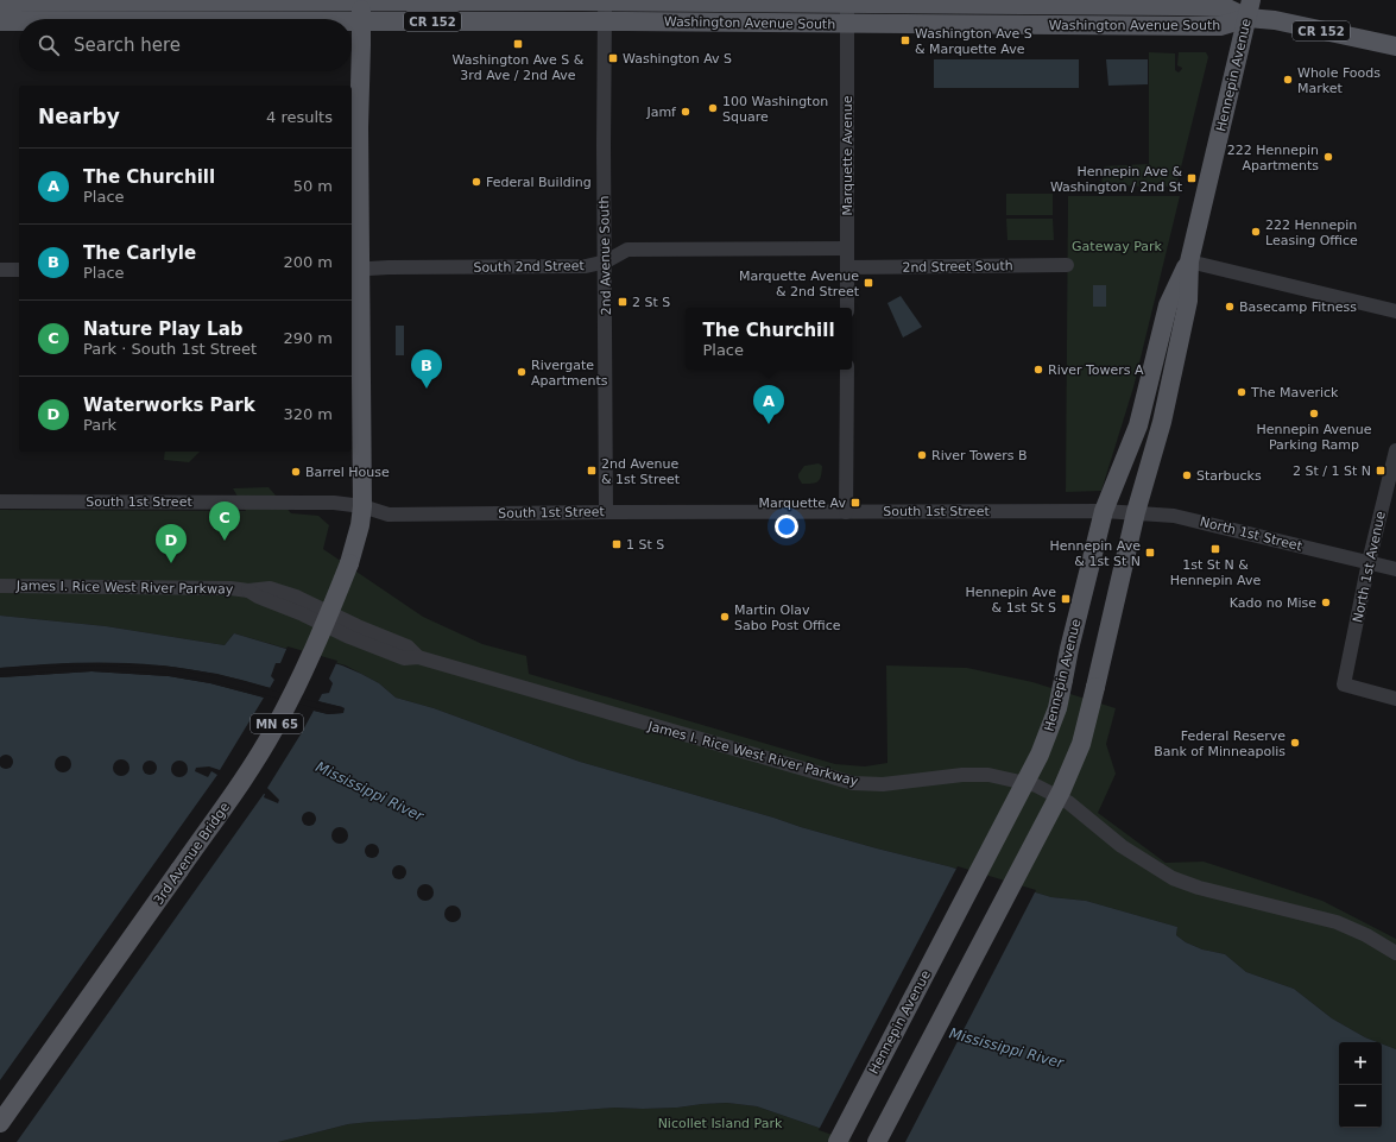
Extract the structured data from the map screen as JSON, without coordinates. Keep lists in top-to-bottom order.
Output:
{
  "streets": {
    "main road": [
      "CR 152",
      "Washington Avenue South",
      "Hennepin Avenue",
      "MN 65",
      "3rd Avenue Bridge"
    ],
    "street": [
      "Marquette Avenue",
      "2nd Avenue South",
      "South 2nd Street",
      "2nd Street South",
      "South 1st Street",
      "North 1st Street",
      "North 1st Avenue",
      "James I. Rice West River Parkway"
    ]
  },
  "crossings": [
    ["CR 152", "Washington Avenue South"],
    ["CR 152", "Hennepin Avenue"],
    ["Washington Avenue South", "Hennepin Avenue"],
    ["Washington Avenue South", "Marquette Avenue"],
    ["Washington Avenue South", "2nd Avenue South"],
    ["Washington Avenue South", "MN 65"],
    ["Hennepin Avenue", "South 1st Street"],
    ["Hennepin Avenue", "North 1st Street"],
    ["Marquette Avenue", "South 2nd Street"],
    ["Marquette Avenue", "2nd Street South"],
    ["2nd Avenue South", "South 2nd Street"],
    ["2nd Avenue South", "South 1st Street"],
    ["South 2nd Street", "MN 65"],
    ["South 1st Street", "North 1st Street"],
    ["South 1st Street", "MN 65"],
    ["South 1st Street", "3rd Avenue Bridge"],
    ["North 1st Street", "North 1st Avenue"],
    ["MN 65", "3rd Avenue Bridge"]
  ],
  "water": ["Mississippi River"],
  "parks": ["Gateway Park", "Nicollet Island Park"],
  "places": {
    "transit": [
      "Washington Ave S & Marquette Ave",
      "Washington Ave S & 3rd Ave / 2nd Ave",
      "Washington Av S",
      "Hennepin Ave & Washington / 2nd St",
      "Marquette Avenue & 2nd Street",
      "2 St S",
      "2nd Avenue & 1st Street",
      "2 St / 1 St N",
      "Marquette Av",
      "1 St S",
      "1st St N & Hennepin Ave",
      "Hennepin Ave & 1st St N",
      "Hennepin Ave & 1st St S"
    ],
    "other": [
      "Whole Foods Market",
      "100 Washington Square",
      "Jamf",
      "222 Hennepin Apartments",
      "Federal Building",
      "222 Hennepin Leasing Office",
      "Basecamp Fitness",
      "River Towers A",
      "Rivergate Apartments",
      "The Maverick",
      "Hennepin Avenue Parking Ramp",
      "River Towers B",
      "Barrel House",
      "Starbucks",
      "Kado no Mise",
      "Martin Olav Sabo Post Office",
      "Federal Reserve Bank of Minneapolis"
    ]
  },
  "page": {
    "search": "Search here",
    "heading": ["Nearby", "4 results"],
    "list": [
      {
        "mark": "A",
        "name": "The Churchill",
        "note": "Place",
        "value": "50 m"
      },
      {
        "mark": "B",
        "name": "The Carlyle",
        "note": "Place",
        "value": "200 m"
      },
      {
        "mark": "C",
        "name": "Nature Play Lab",
        "note": "Park · South 1st Street",
        "value": "290 m"
      },
      {
        "mark": "D",
        "name": "Waterworks Park",
        "note": "Park",
        "value": "320 m"
      }
    ],
    "popup": ["The Churchill", "Place"],
    "pins": [
      "B",
      "A",
      "C",
      "D"
    ],
    "map_buttons": ["+", "−"]
  }
}
